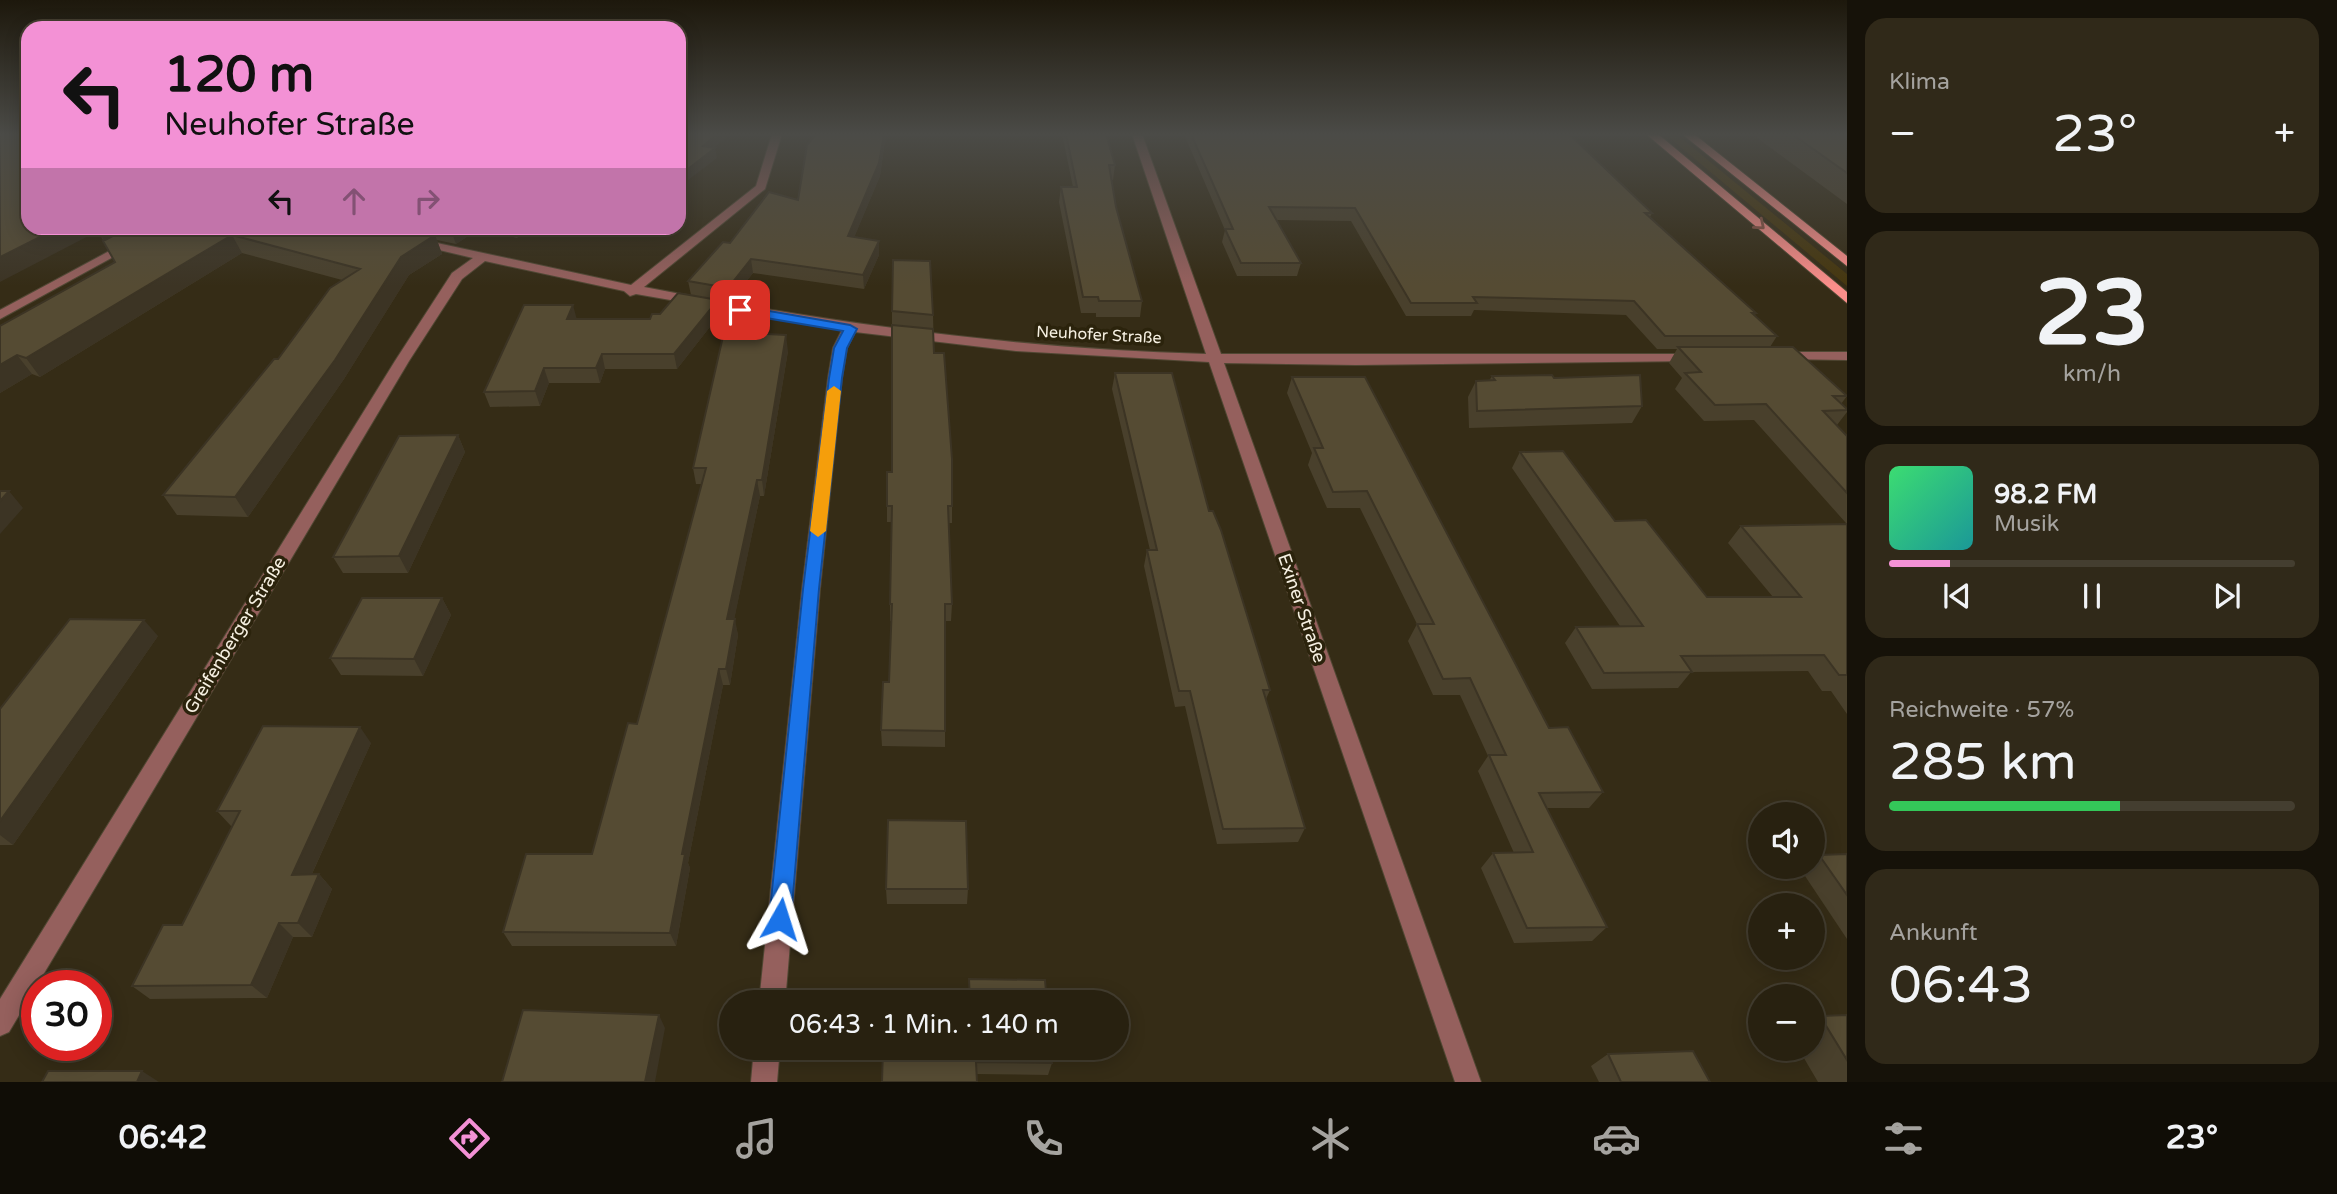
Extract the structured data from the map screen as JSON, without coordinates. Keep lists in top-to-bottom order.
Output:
{
  "streets": {
    "street": ["Neuhofer Straße", "Exiner Straße", "Greifenberger Straße"]
  },
  "crossings": [
    ["Neuhofer Straße", "Exiner Straße"],
    ["Neuhofer Straße", "Greifenberger Straße"]
  ],
  "page": {
    "tile": [
      "Klima",
      ["23", "km/h"],
      ["Reichweite · 57%", "285 km"],
      ["Ankunft", "06:43"]
    ],
    "turn": ["120 m", "Neuhofer Straße"],
    "heat": ["−", "23°", "+"],
    "song": ["98.2 FM", "Musik"],
    "map_buttons": ["+", "−"],
    "limit": "30",
    "trip": "06:43 · 1 Min. · 140 m",
    "tabs": ["06:42", "23°"]
  }
}
